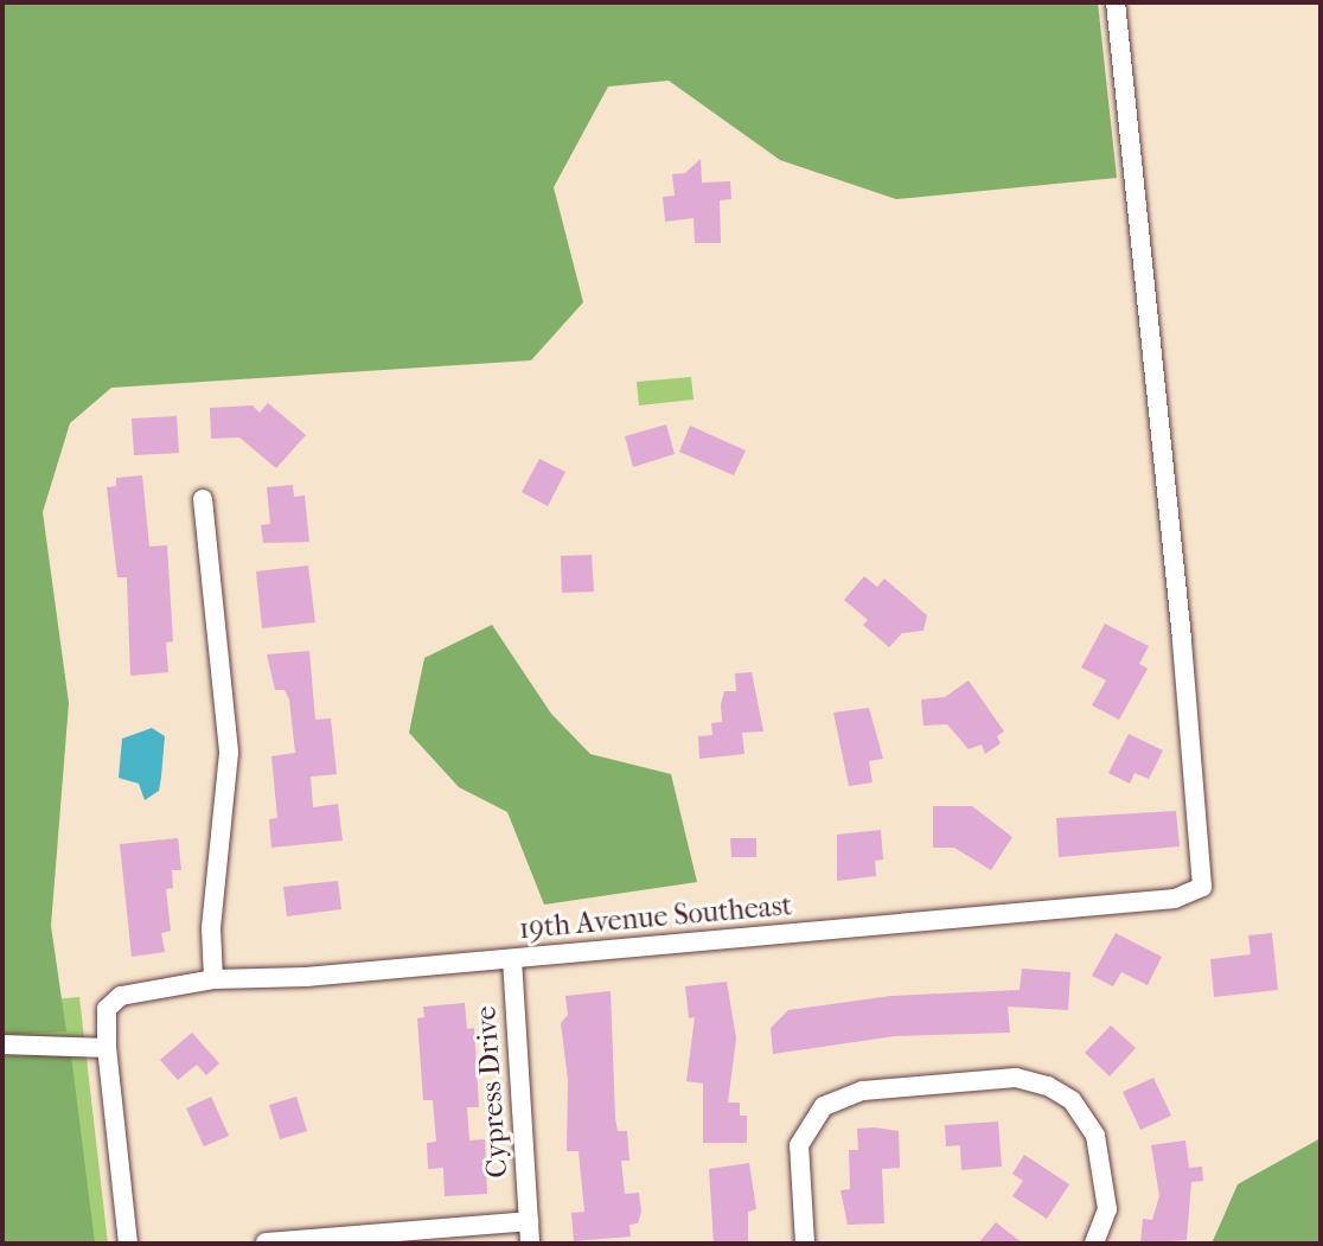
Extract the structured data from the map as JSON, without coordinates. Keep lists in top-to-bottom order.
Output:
{
  "streets": {
    "street": ["19th Avenue Southeast", "Cypress Drive"]
  },
  "crossings": [
    ["19th Avenue Southeast", "Cypress Drive"]
  ]
}
